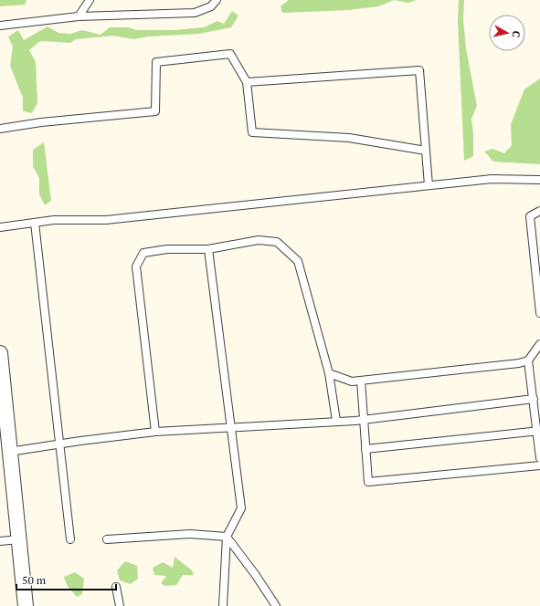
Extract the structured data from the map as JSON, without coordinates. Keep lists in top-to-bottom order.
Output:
{
  "scale_bar": "50 m",
  "north": "right"
}
